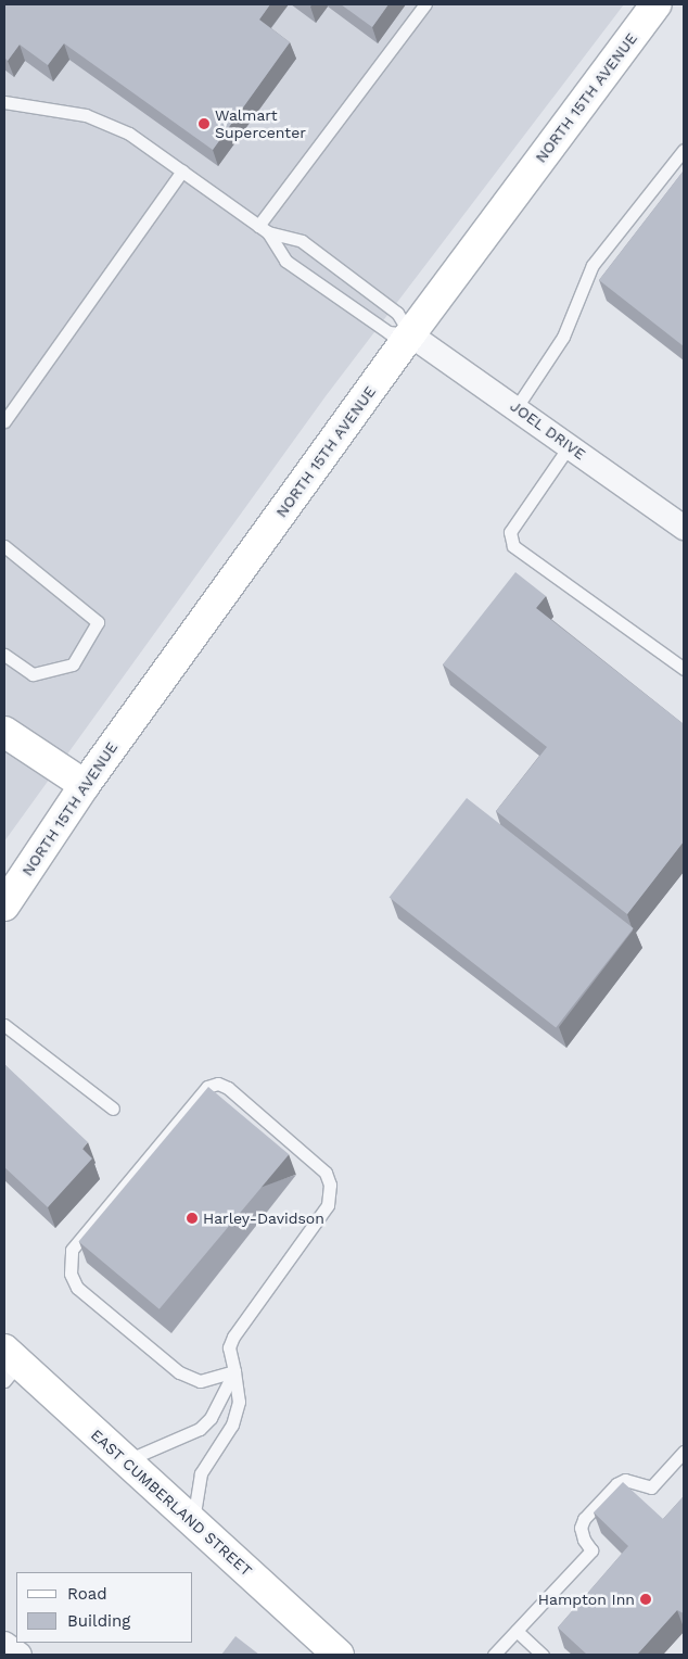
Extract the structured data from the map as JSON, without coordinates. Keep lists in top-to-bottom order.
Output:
{
  "streets": {
    "main road": ["NORTH 15TH AVENUE", "EAST CUMBERLAND STREET"],
    "street": ["JOEL DRIVE"]
  },
  "crossings": [
    ["NORTH 15TH AVENUE", "JOEL DRIVE"]
  ],
  "places": ["Walmart Supercenter", "Harley-Davidson", "Hampton Inn"],
  "legend": ["Road", "Building"]
}
